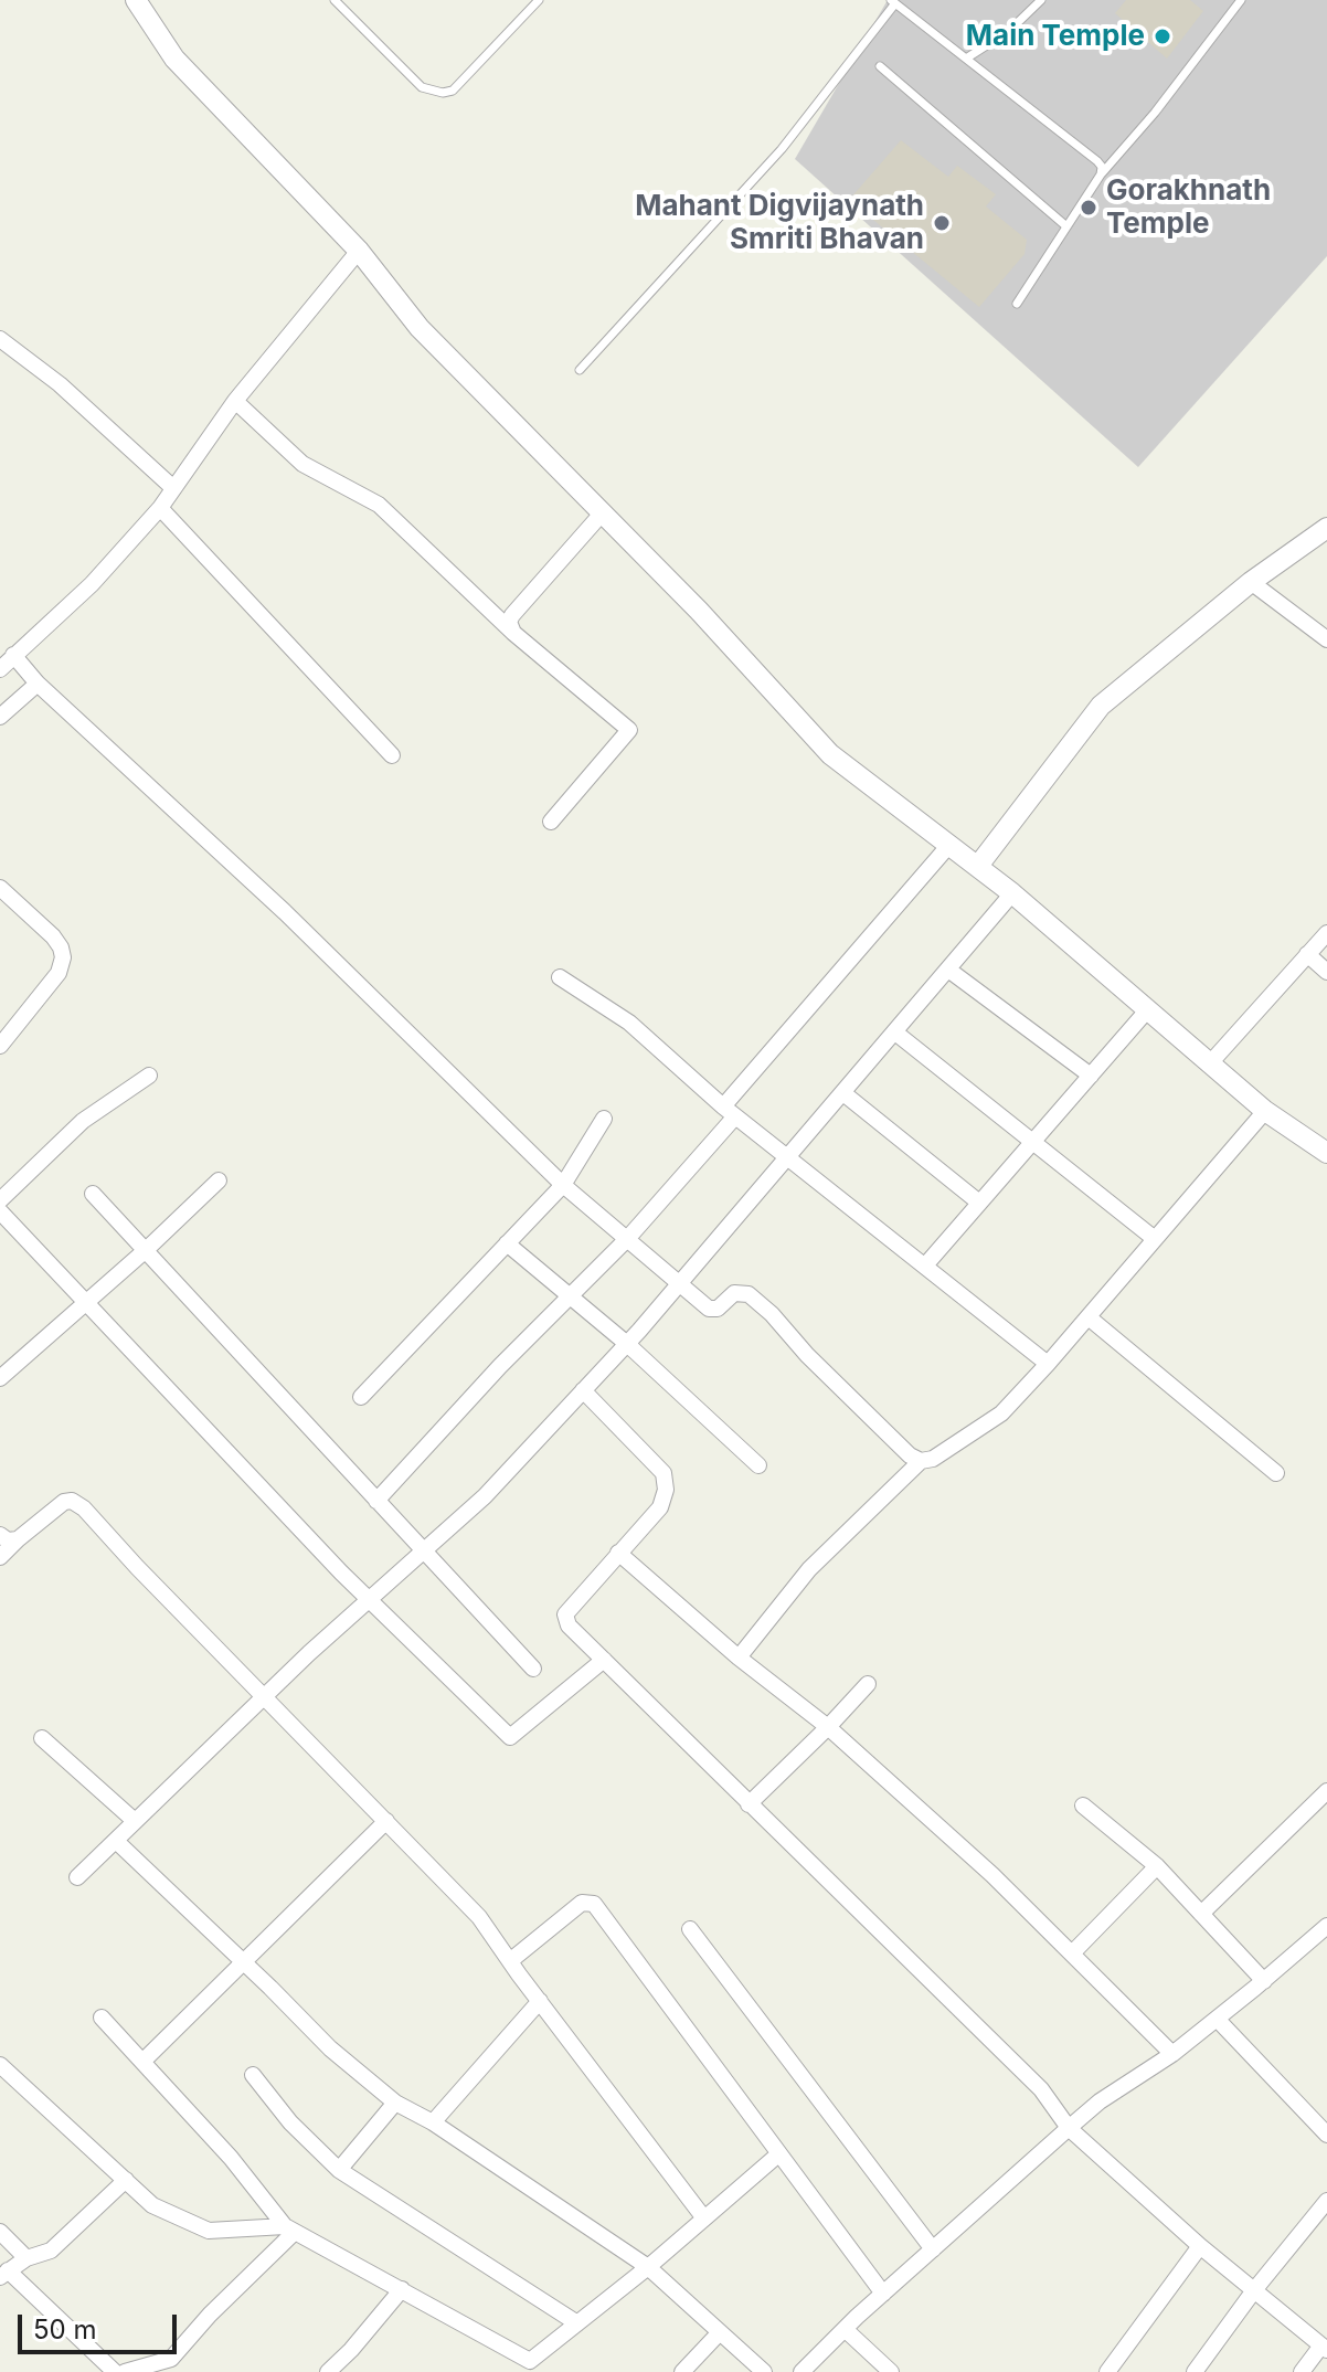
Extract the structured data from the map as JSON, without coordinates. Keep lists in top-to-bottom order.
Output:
{
  "places": ["Main Temple", "Gorakhnath Temple", "Mahant Digvijaynath Smriti Bhavan"],
  "scale_bar": "50 m"
}
